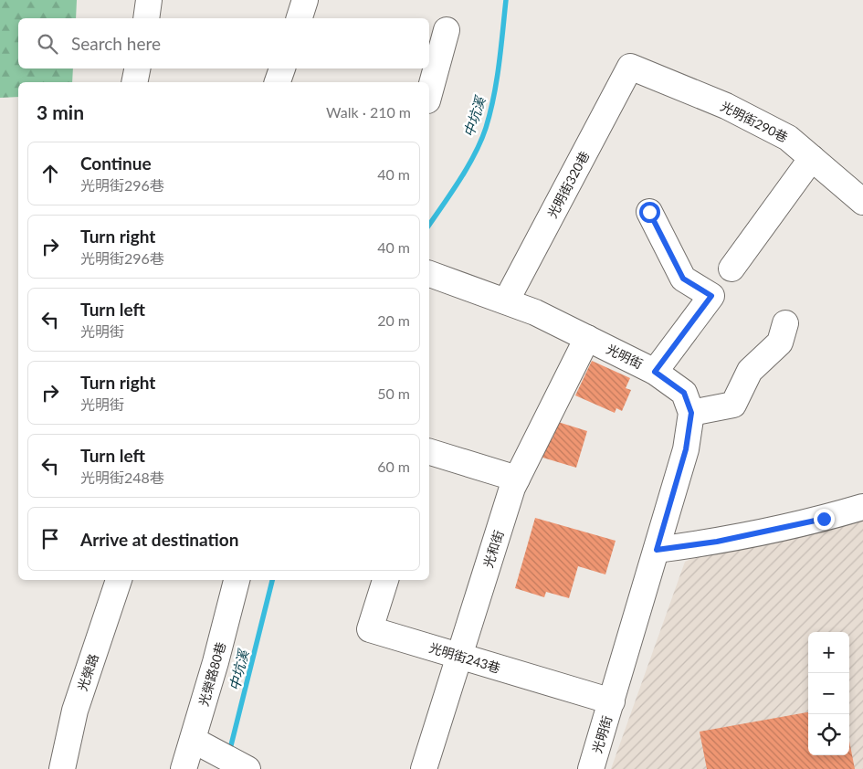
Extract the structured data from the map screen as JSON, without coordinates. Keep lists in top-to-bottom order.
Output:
{
  "streets": {
    "street": [
      "光明街290巷",
      "光明街320巷",
      "光明街",
      "光和街",
      "光明街243巷",
      "光榮路",
      "光榮路80巷"
    ]
  },
  "crossings": [
    ["光明街290巷", "光明街320巷"],
    ["光明街320巷", "光明街"],
    ["光明街", "光和街"],
    ["光明街", "光明街243巷"],
    ["光和街", "光明街243巷"]
  ],
  "water": ["中坑溪"],
  "page": {
    "search": "Search here",
    "heading": ["3 min", "Walk · 210 m"],
    "list": [
      ["Continue", "光明街296巷", "40 m"],
      ["Turn right", "光明街296巷", "40 m"],
      ["Turn left", "光明街", "20 m"],
      ["Turn right", "光明街", "50 m"],
      ["Turn left", "光明街248巷", "60 m"],
      "Arrive at destination"
    ],
    "map_buttons": ["+", "−"]
  }
}
